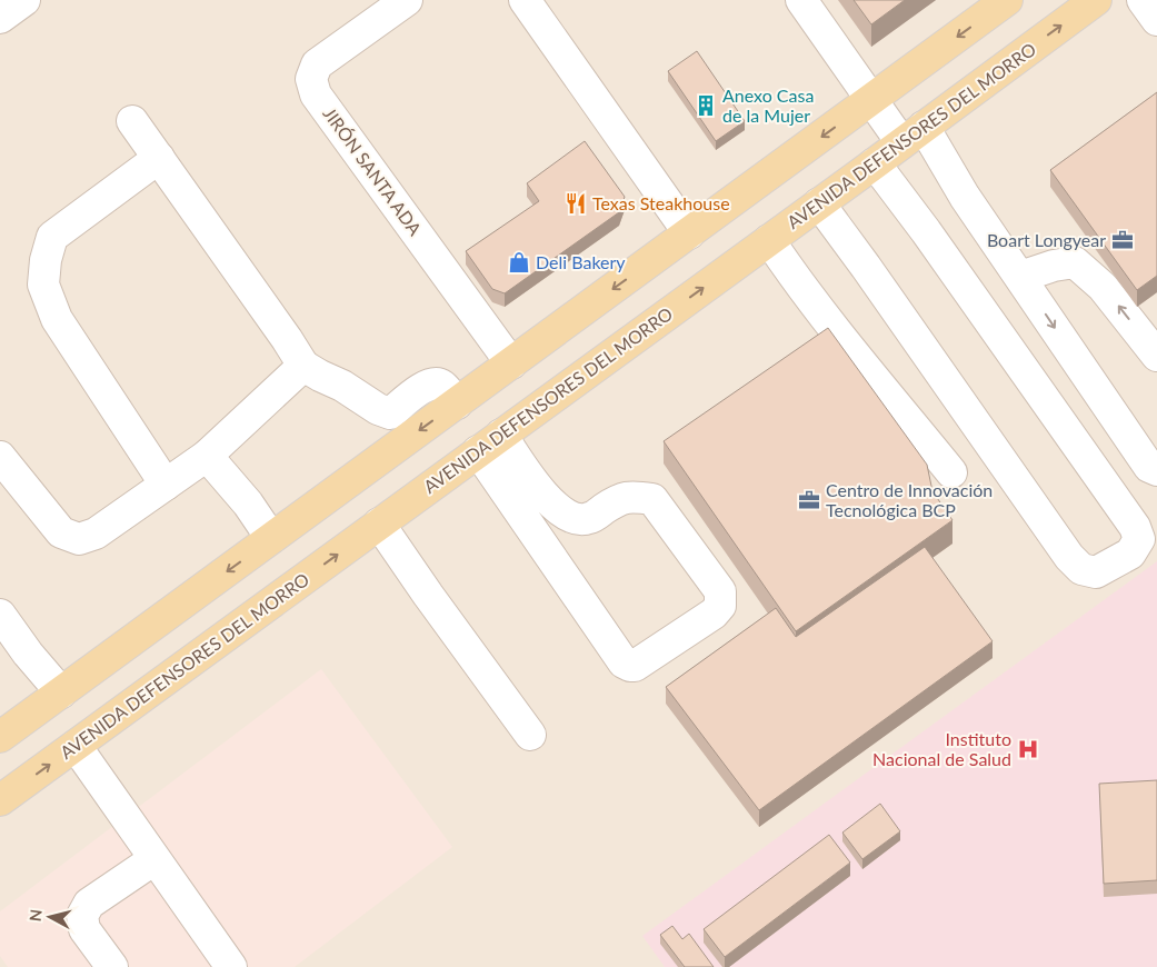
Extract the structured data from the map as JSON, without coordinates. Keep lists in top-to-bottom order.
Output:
{
  "streets": {
    "main road": ["AVENIDA DEFENSORES DEL MORRO"],
    "street": ["JIRÓN SANTA ADA"]
  },
  "places": {
    "building": ["Anexo Casa de la Mujer"],
    "restaurant": ["Texas Steakhouse"],
    "office": ["Boart Longyear", "Centro de Innovación Tecnológica BCP"],
    "shop": ["Deli Bakery"],
    "hospital": ["Instituto Nacional de Salud"]
  },
  "north": "left"
}
